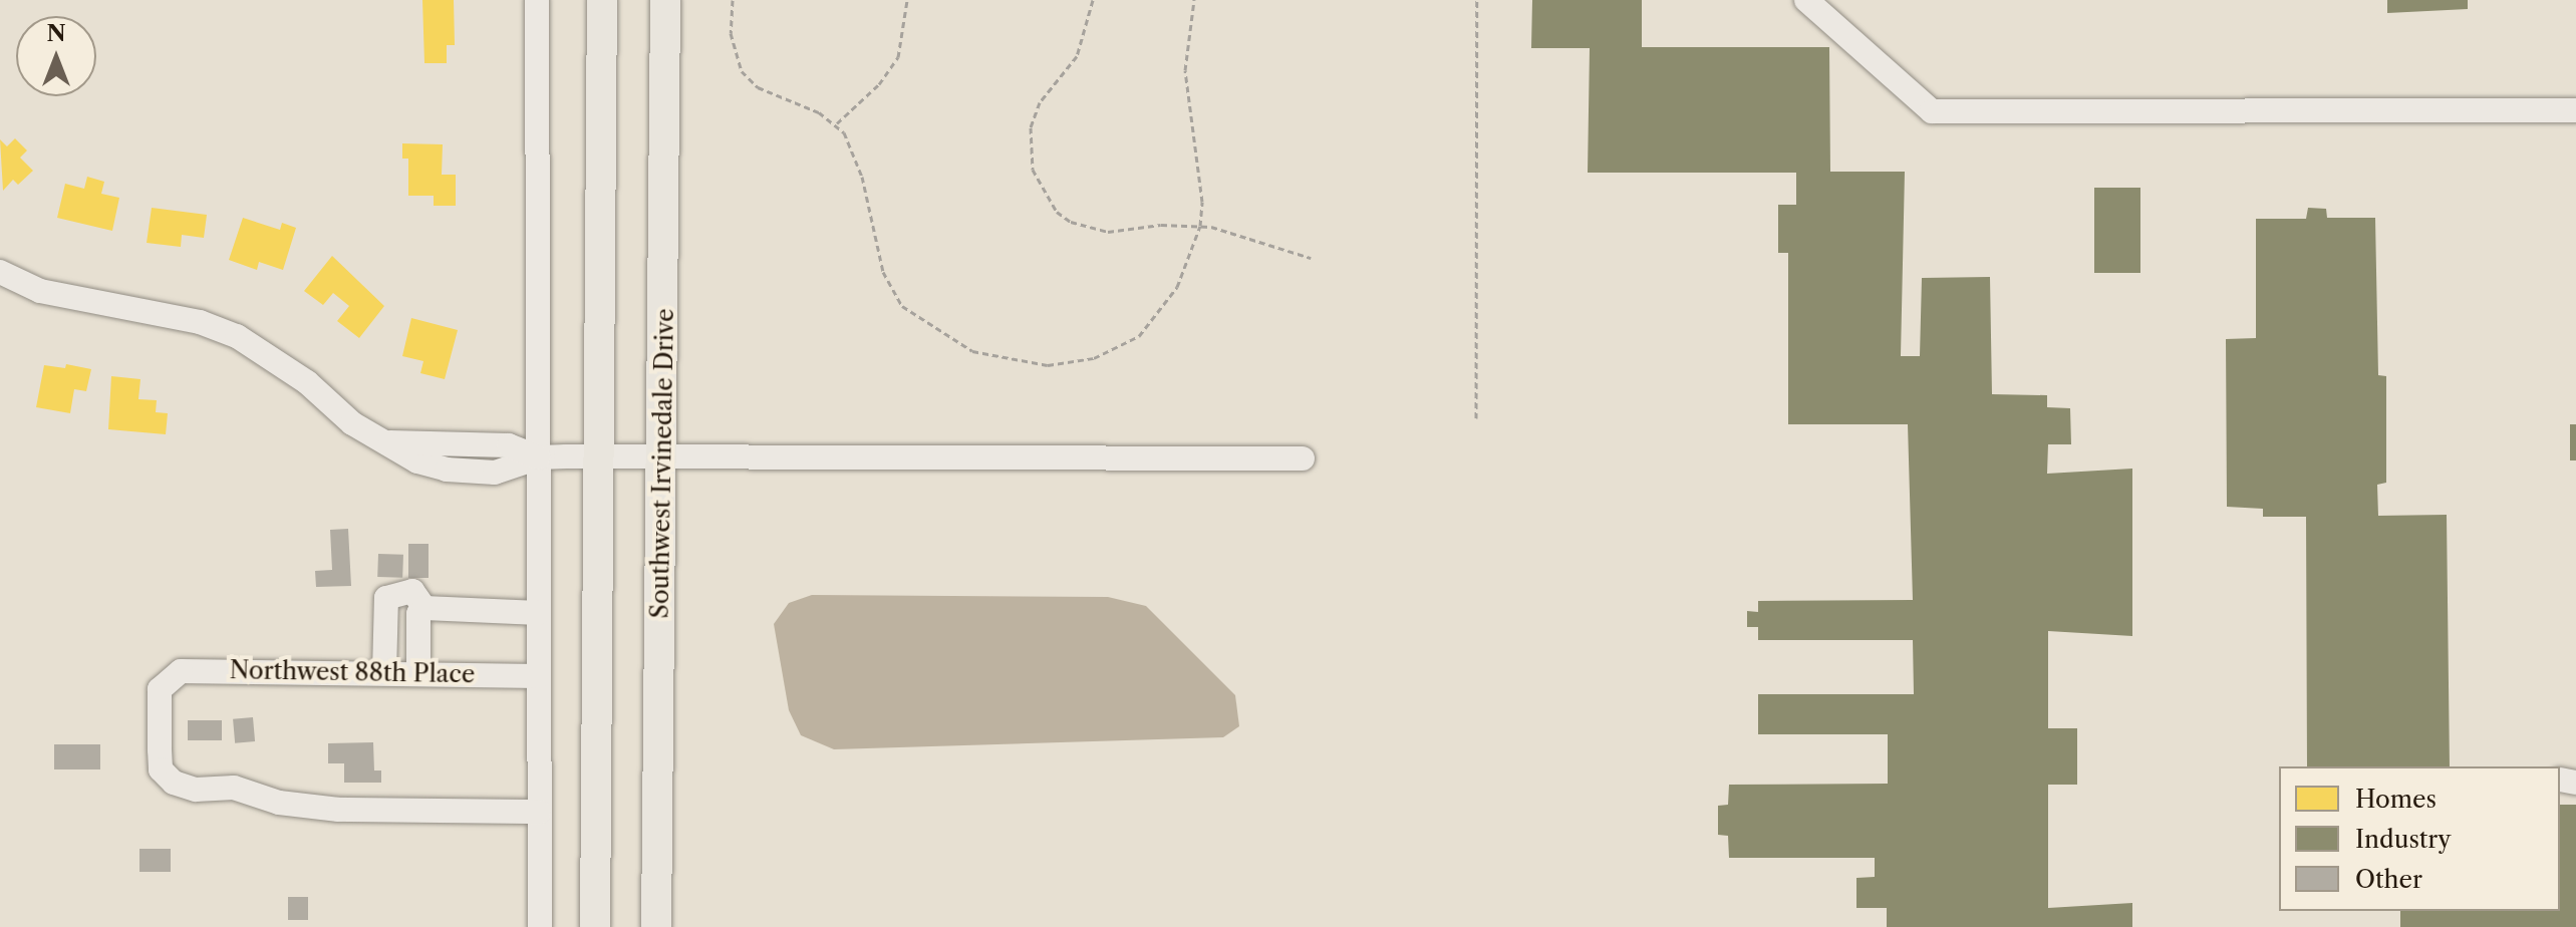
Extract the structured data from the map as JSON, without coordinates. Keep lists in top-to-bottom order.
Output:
{
  "streets": {
    "main road": ["Southwest Irvinedale Drive"],
    "street": ["Northwest 88th Place"]
  },
  "legend": ["Homes", "Industry", "Other"],
  "north": "top"
}
